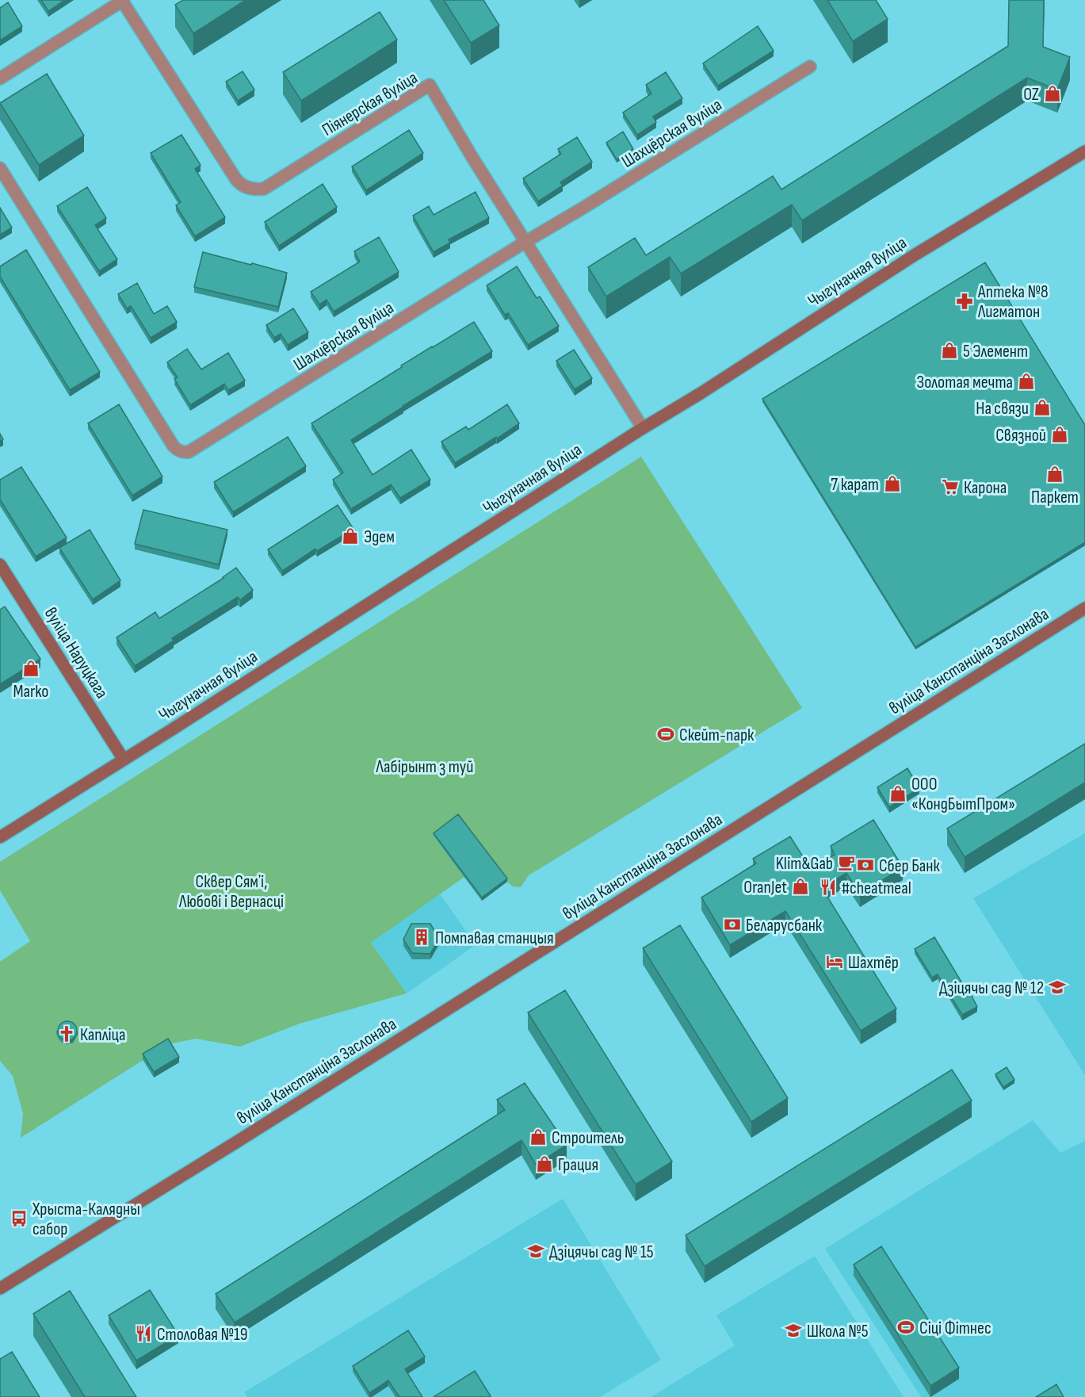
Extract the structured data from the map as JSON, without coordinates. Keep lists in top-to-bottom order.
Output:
{
  "streets": {
    "main road": ["Чыгуначная вуліца", "вуліца Наруцкага", "вуліца Канстанціна Заслонава"],
    "street": ["Піянерская вуліца", "Шахцёрская вуліца"]
  },
  "crossings": [
    ["Піянерская вуліца", "Шахцёрская вуліца"],
    ["Піянерская вуліца", "Чыгуначная вуліца"],
    ["Чыгуначная вуліца", "вуліца Наруцкага"]
  ],
  "parks": ["Лабірынт з туй", "Сквер Сямʼі, Любові і Вернасці"],
  "places": {
    "shop": [
      "OZ",
      "5 Элемент",
      "Золотая мечта",
      "На связи",
      "Связной",
      "Паркет",
      "7 карат",
      "Эдем",
      "Marko",
      "ООО «КондБытПром»",
      "OranJet",
      "Строитель",
      "Грация"
    ],
    "pharmacy": ["Аптека №8 Лигматон"],
    "supermarket": ["Карона"],
    "sports": ["Скейт-парк", "Сіці Фітнес"],
    "cafe": ["Klim&Gab"],
    "bank": ["Сбер Банк", "Беларусбанк"],
    "restaurant": ["#cheatmeal", "Столовая №19"],
    "building": ["Помпавая станцыя"],
    "hotel": ["Шахтёр"],
    "school or university": ["Дзіцячы сад № 12", "Дзіцячы сад № 15", "Школа №5"],
    "church": ["Капліца"],
    "bus stop": ["Хрыста-Калядны сабор"]
  }
}
